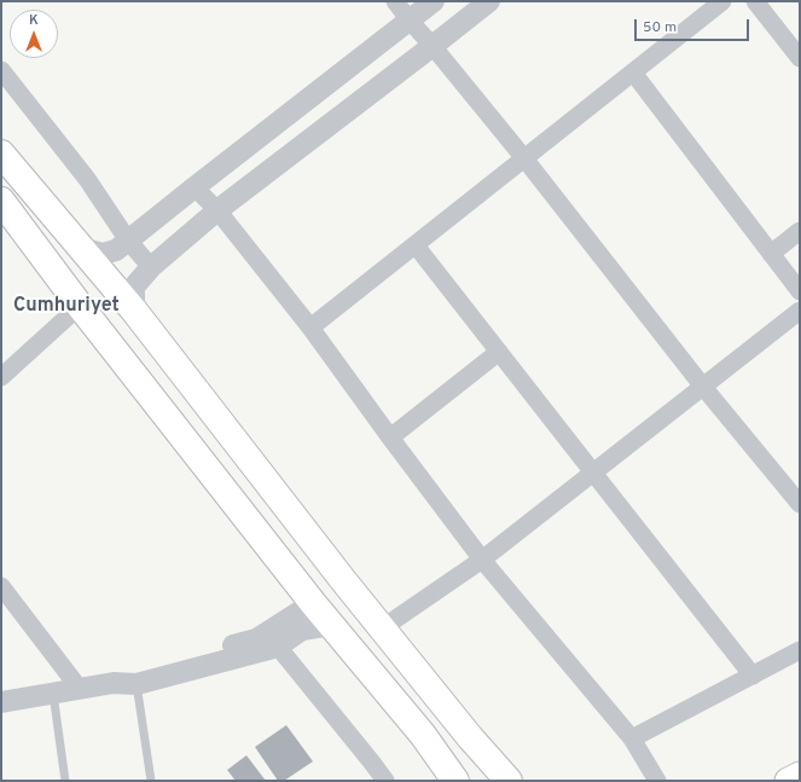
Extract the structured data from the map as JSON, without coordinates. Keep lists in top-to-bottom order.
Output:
{
  "districts": ["Cumhuriyet"],
  "scale_bar": "50 m",
  "north": "top"
}
